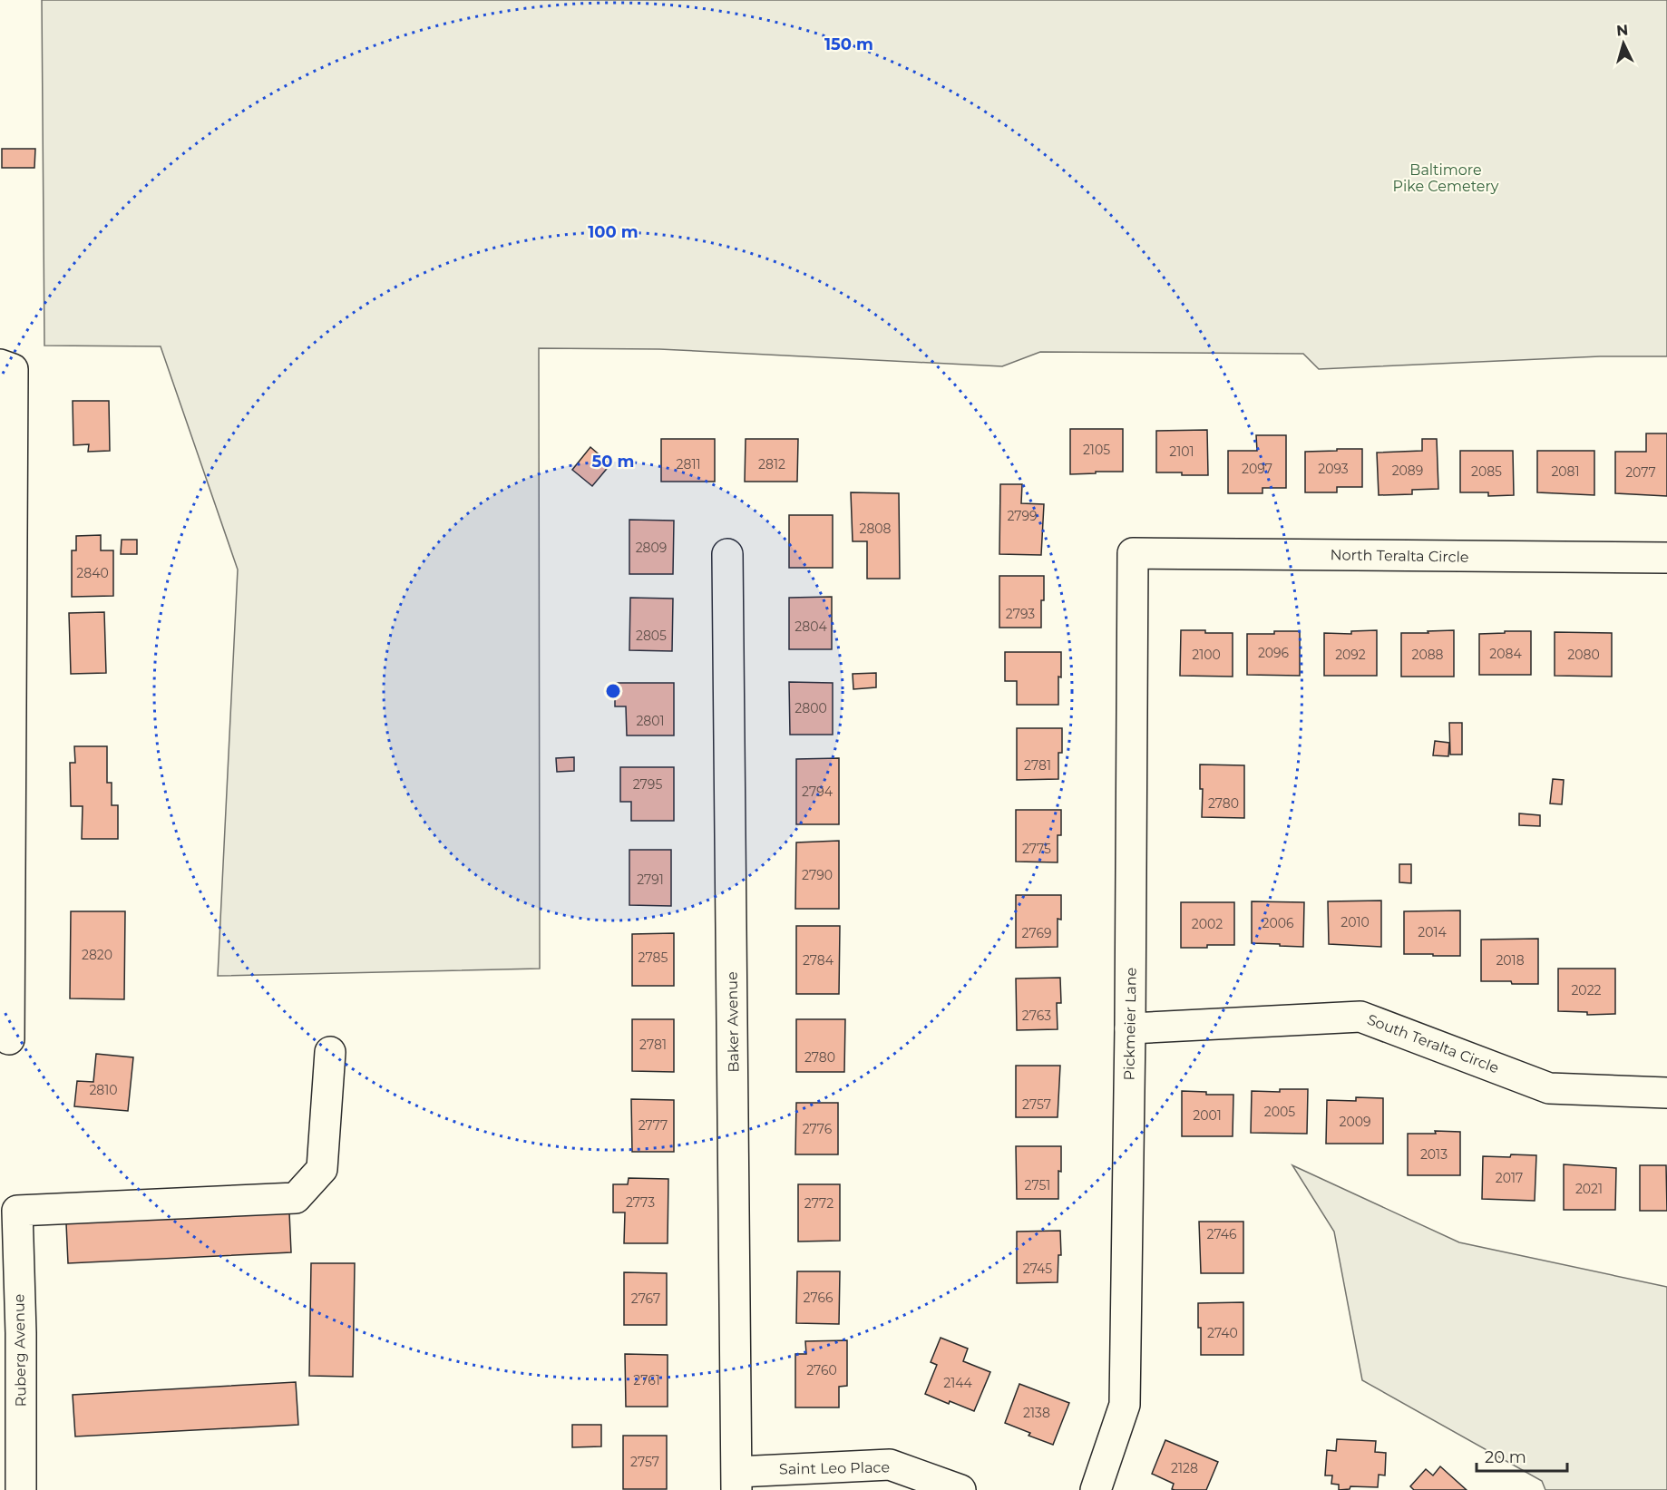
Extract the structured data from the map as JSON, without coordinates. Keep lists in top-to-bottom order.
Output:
{
  "streets": {
    "street": [
      "North Teralta Circle",
      "Baker Avenue",
      "Pickmeier Lane",
      "South Teralta Circle",
      "Ruberg Avenue",
      "Saint Leo Place"
    ]
  },
  "crossings": [
    ["North Teralta Circle", "Pickmeier Lane"],
    ["Baker Avenue", "Saint Leo Place"],
    ["Pickmeier Lane", "South Teralta Circle"]
  ],
  "parks": ["Baltimore Pike Cemetery"],
  "house_numbers": [
    "2105",
    "2101",
    "2811",
    "2812",
    "2097",
    "2093",
    "2089",
    "2085",
    "2081",
    "2077",
    "2799",
    "2808",
    "2809",
    "2840",
    "2793",
    "2804",
    "2805",
    "2096",
    "2084",
    "2100",
    "2092",
    "2088",
    "2080",
    "2800",
    "2801",
    "2781",
    "2795",
    "2794",
    "2780",
    "2775",
    "2790",
    "2791",
    "2010",
    "2006",
    "2002",
    "2014",
    "2769",
    "2820",
    "2785",
    "2784",
    "2018",
    "2022",
    "2763",
    "2781",
    "2780",
    "2810",
    "2757",
    "2005",
    "2001",
    "2009",
    "2777",
    "2776",
    "2013",
    "2017",
    "2751",
    "2021",
    "2773",
    "2772",
    "2746",
    "2745",
    "2766",
    "2767",
    "2740",
    "2760",
    "2761",
    "2144",
    "2138",
    "2757",
    "2128"
  ],
  "scale_bar": "20 m",
  "north": "top",
  "rings": ["150 m", "100 m", "50 m"]
}
